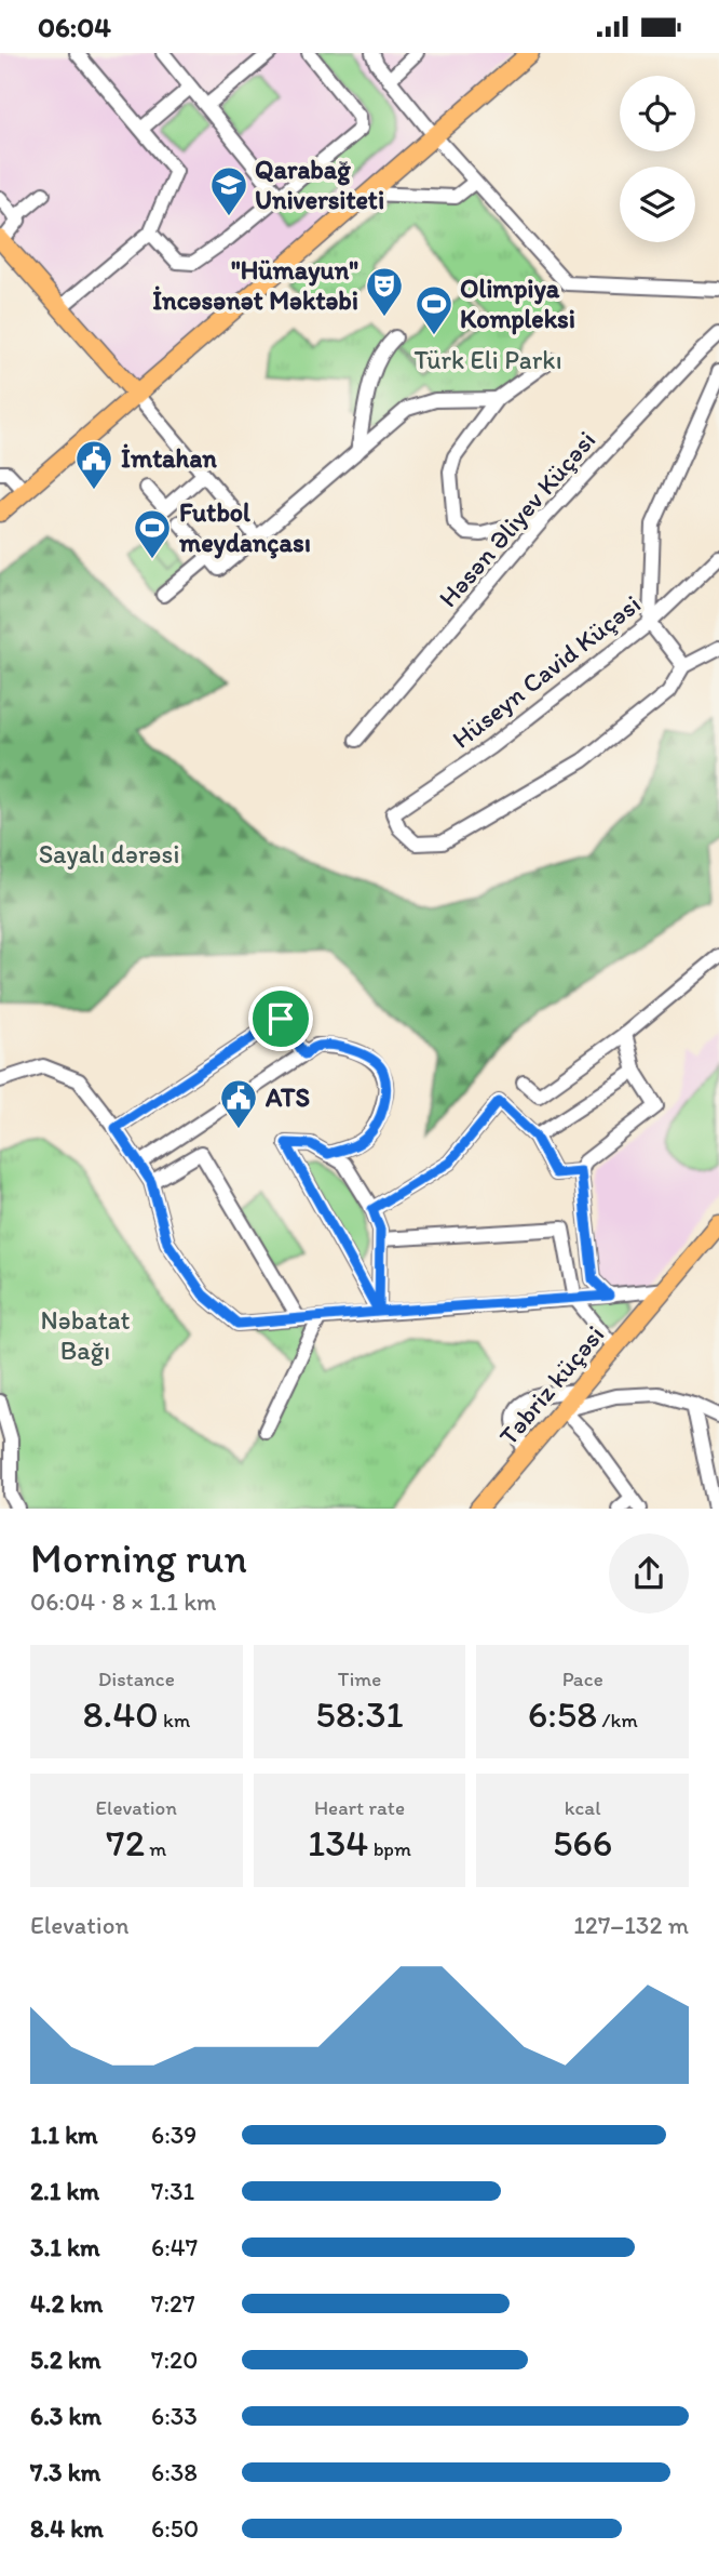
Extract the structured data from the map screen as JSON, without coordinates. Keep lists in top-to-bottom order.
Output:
{
  "streets": {
    "main road": ["Təbriz küçəsi"],
    "street": ["Həsən Əliyev Küçəsi", "Hüseyn Cavid Küçəsi"]
  },
  "parks": ["Türk Eli Parkı", "Sayalı dərəsi", "Nəbatat Bağı"],
  "places": {
    "school or university": ["Qarabağ Universiteti"],
    "theatre": ["\"Hümayun\" İncəsənət Məktəbi"],
    "sports": ["Olimpiya Kompleksi", "Futbol meydançası"],
    "public building": ["İmtahan", "ATS"]
  },
  "page": {
    "status": "06:04",
    "heading": ["Morning run", "06:04 · 8 × 1.1 km"],
    "stats": [
      ["Distance", "8.40 km"],
      ["Time", "58:31"],
      ["Pace", "6:58 /km"],
      ["Elevation", "72 m"],
      ["Heart rate", "134 bpm"],
      ["kcal", "566"]
    ],
    "chart": ["Elevation", "127–132 m"],
    "list": [
      {
        "name": "1.1 km",
        "note": "6:39"
      },
      {
        "name": "2.1 km",
        "note": "7:31"
      },
      {
        "name": "3.1 km",
        "note": "6:47"
      },
      {
        "name": "4.2 km",
        "note": "7:27"
      },
      {
        "name": "5.2 km",
        "note": "7:20"
      },
      {
        "name": "6.3 km",
        "note": "6:33"
      },
      {
        "name": "7.3 km",
        "note": "6:38"
      },
      {
        "name": "8.4 km",
        "note": "6:50"
      }
    ]
  }
}
